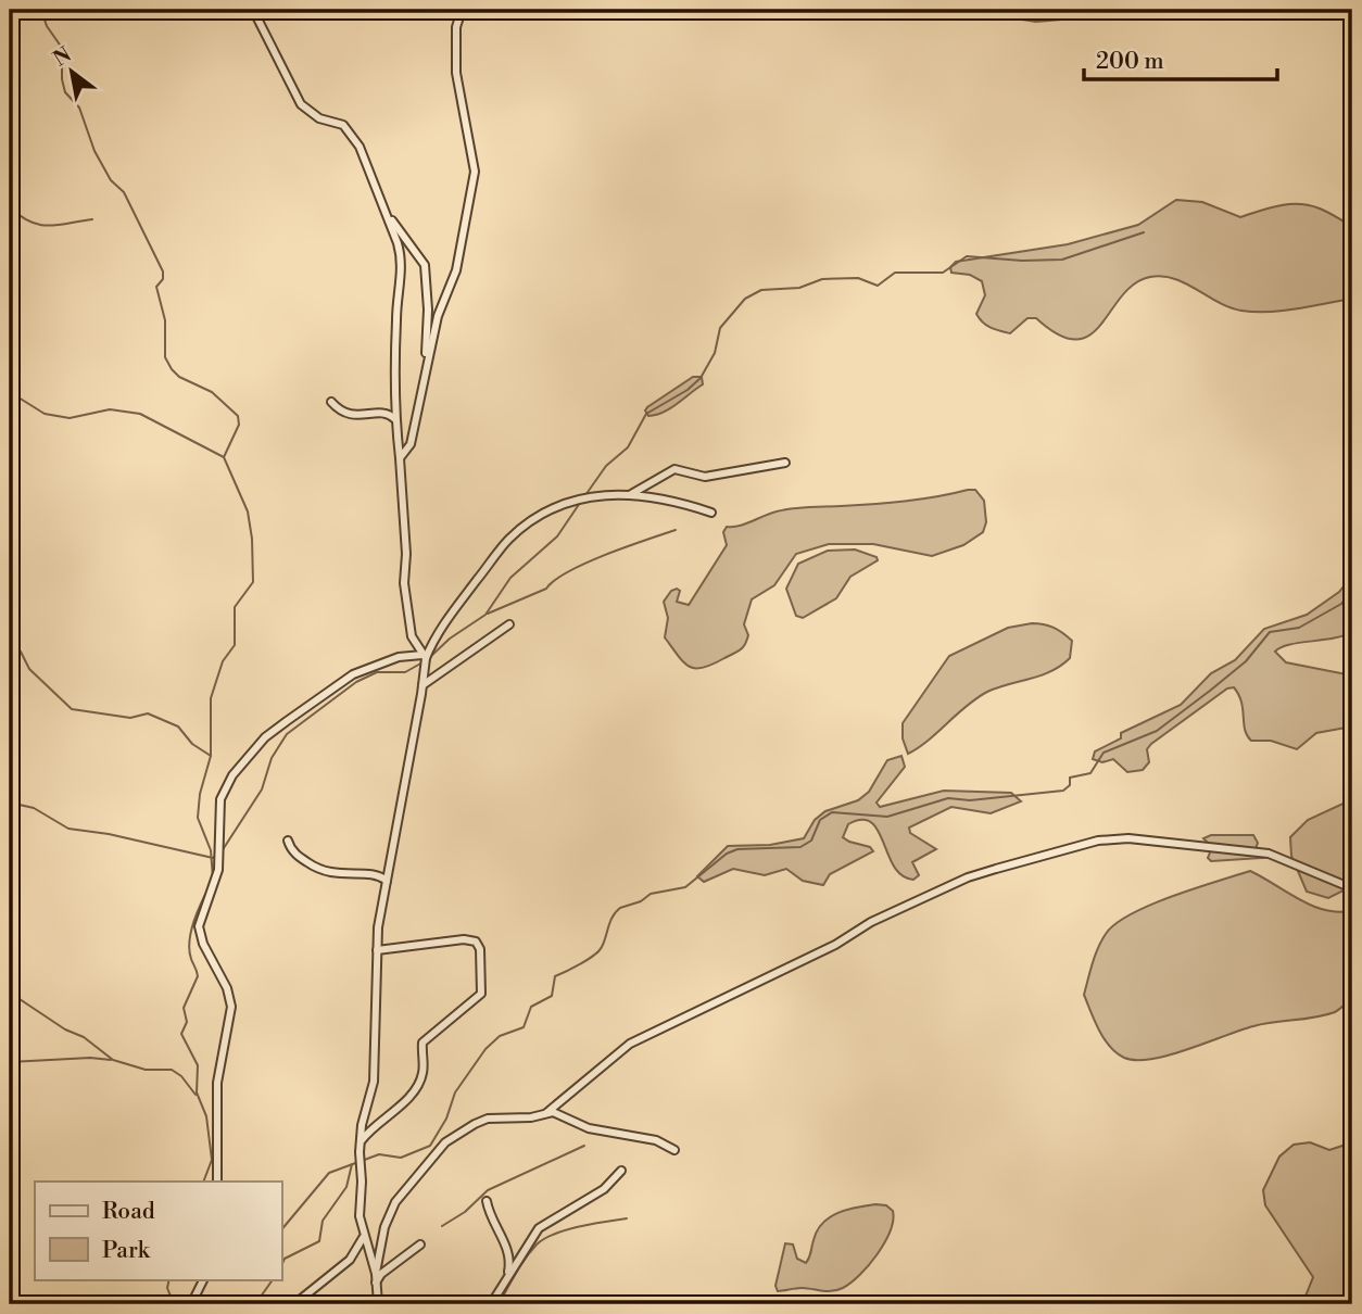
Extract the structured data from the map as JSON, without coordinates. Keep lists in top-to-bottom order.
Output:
{
  "legend": ["Road", "Park"],
  "scale_bar": "200 m",
  "north": "top left"
}
